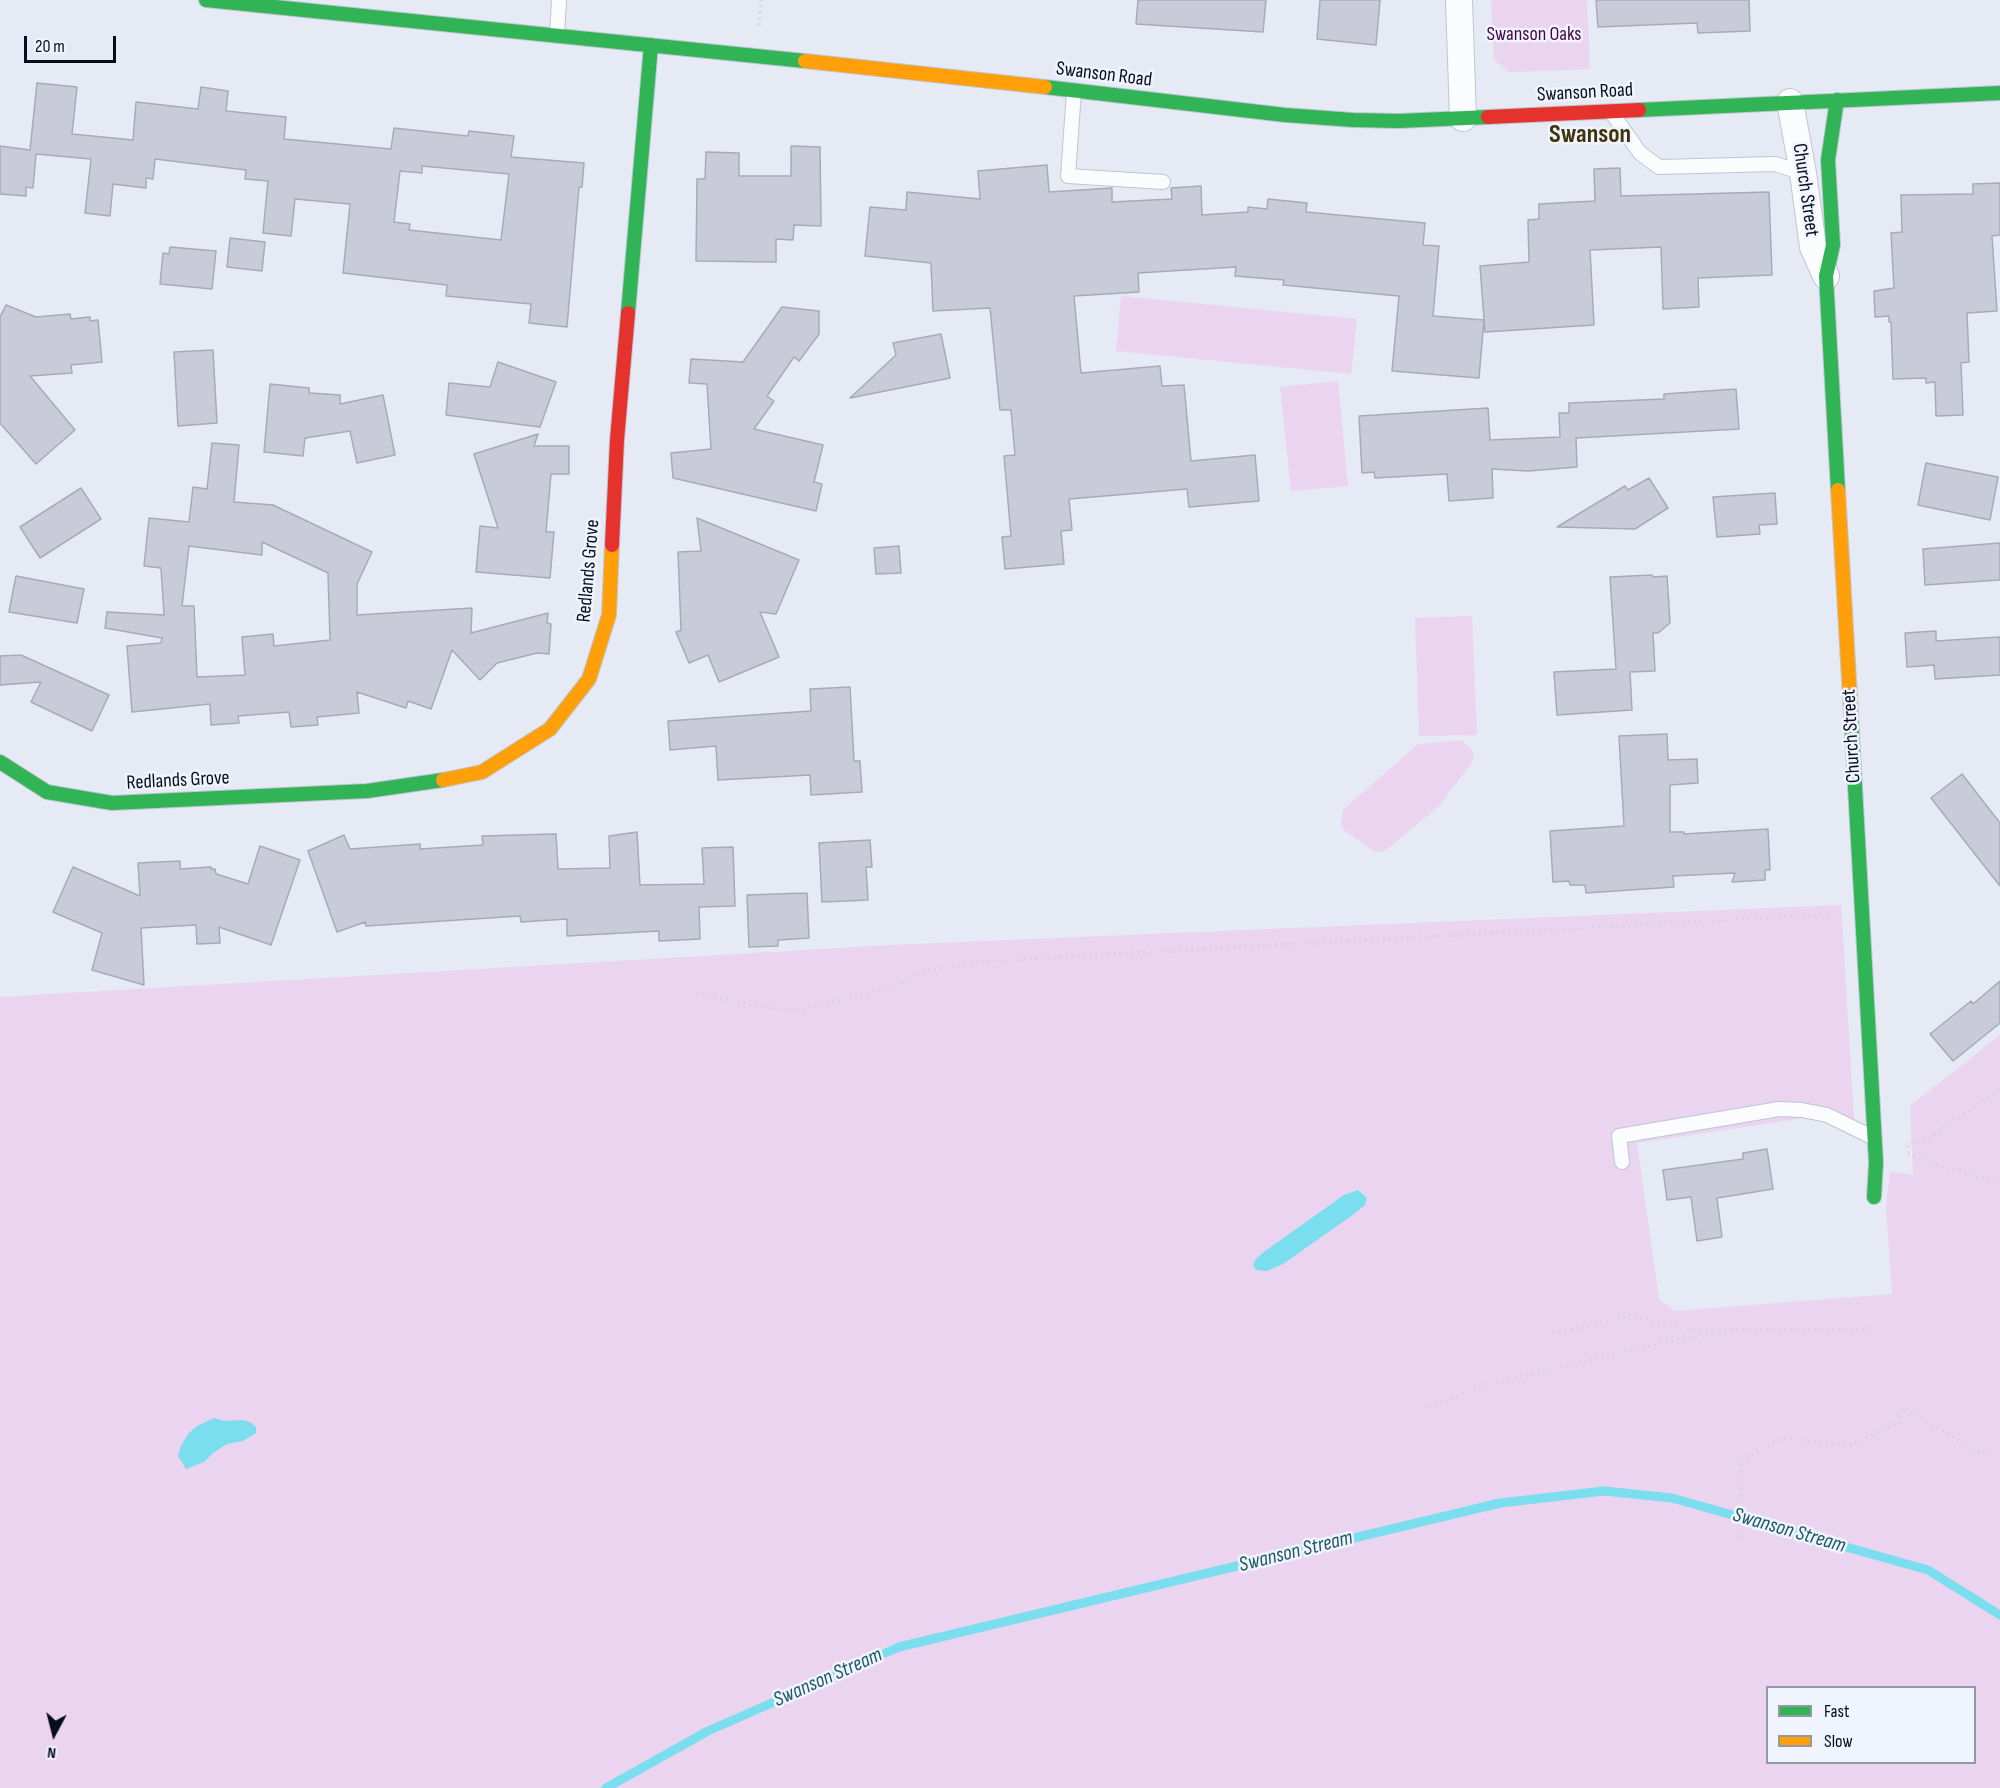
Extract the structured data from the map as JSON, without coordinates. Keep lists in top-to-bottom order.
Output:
{
  "streets": {
    "street": ["Swanson Road", "Church Street", "Redlands Grove"]
  },
  "crossings": [
    ["Swanson Road", "Church Street"],
    ["Swanson Road", "Redlands Grove"]
  ],
  "districts": ["Swanson"],
  "water": ["Swanson Stream"],
  "parks": ["Swanson Oaks"],
  "legend": ["Fast", "Slow"],
  "scale_bar": "20 m",
  "north": "bottom"
}
